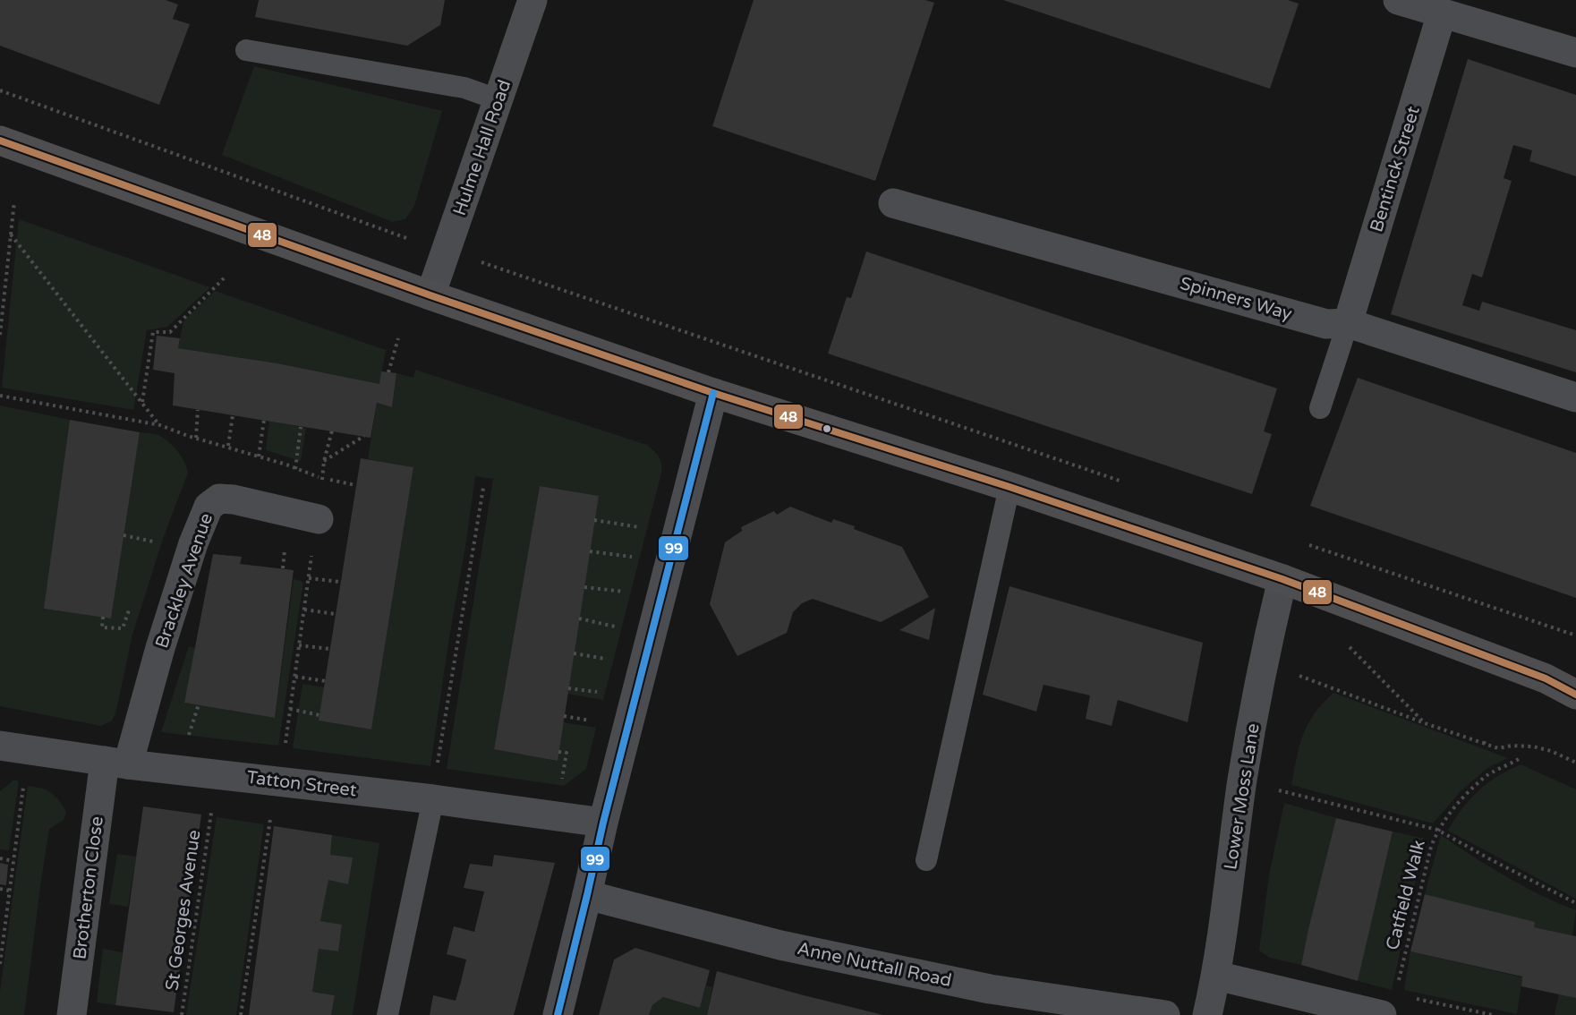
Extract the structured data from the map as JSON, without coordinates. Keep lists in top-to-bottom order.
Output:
{
  "streets": {
    "street": [
      "Hulme Hall Road",
      "Bentinck Street",
      "Spinners Way",
      "Brackley Avenue",
      "Tatton Street",
      "Lower Moss Lane",
      "Brotherton Close",
      "Anne Nuttall Road"
    ],
    "path": ["Catfield Walk", "St Georges Avenue"]
  },
  "crossings": [
    ["Bentinck Street", "Spinners Way"],
    ["Brackley Avenue", "Tatton Street"],
    ["Brackley Avenue", "Brotherton Close"],
    ["Tatton Street", "Brotherton Close"]
  ],
  "lines": ["transit line 48", "transit line 99"]
}
